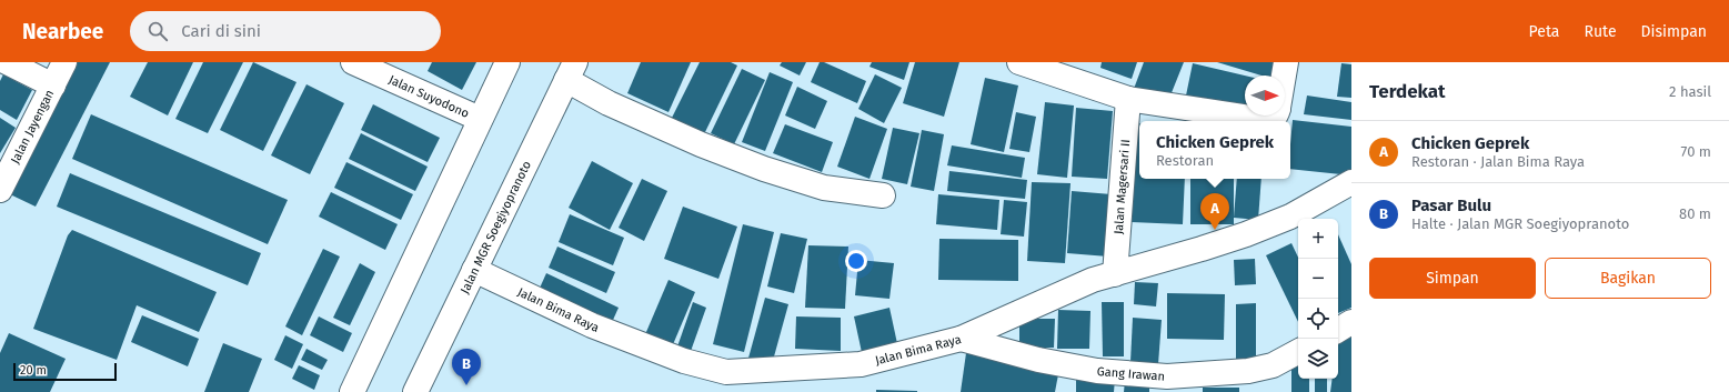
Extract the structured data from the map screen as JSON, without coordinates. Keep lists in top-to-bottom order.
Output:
{
  "streets": {
    "main road": [
      "Jalan Suyodono",
      "Jalan Jayengan",
      "Jalan Magersari II",
      "Jalan MGR Soegiyopranoto",
      "Jalan Bima Raya",
      "Gang Irawan"
    ]
  },
  "crossings": [
    ["Jalan Magersari II", "Jalan Bima Raya"],
    ["Jalan MGR Soegiyopranoto", "Jalan Bima Raya"],
    ["Jalan Bima Raya", "Gang Irawan"]
  ],
  "scale_bar": "20 m",
  "north": "right",
  "page": {
    "header": "Nearbee",
    "search": "Cari di sini",
    "nav": ["Peta", "Rute", "Disimpan"],
    "heading": ["Terdekat", "2 hasil"],
    "list": [
      {
        "mark": "A",
        "name": "Chicken Geprek",
        "note": "Restoran · Jalan Bima Raya",
        "value": "70 m"
      },
      {
        "mark": "B",
        "name": "Pasar Bulu",
        "note": "Halte · Jalan MGR Soegiyopranoto",
        "value": "80 m"
      }
    ],
    "popup": ["Chicken Geprek", "Restoran"],
    "pins": ["A", "B"],
    "map_buttons": ["+", "−"],
    "buttons": ["Simpan", "Bagikan"],
    "scale": "20 m"
  }
}
